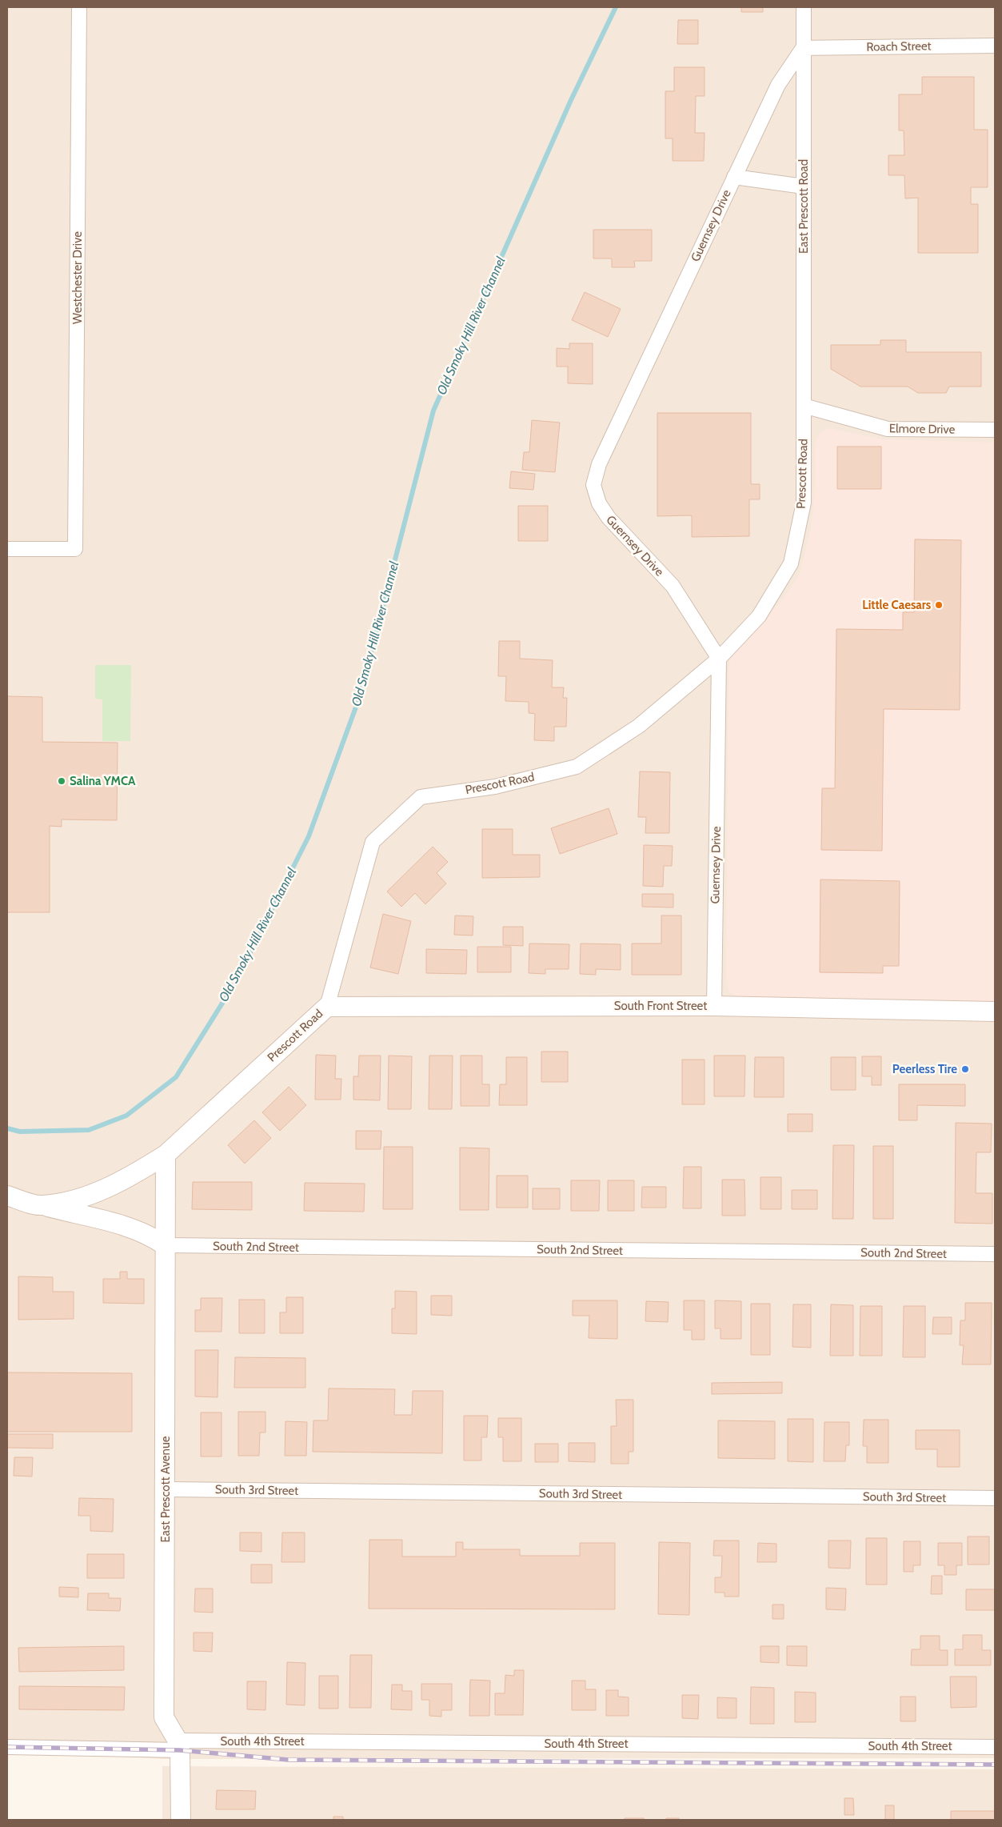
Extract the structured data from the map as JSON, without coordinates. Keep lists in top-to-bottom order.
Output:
{
  "streets": {
    "street": [
      "Roach Street",
      "East Prescott Road",
      "Guernsey Drive",
      "Westchester Drive",
      "Elmore Drive",
      "Prescott Road",
      "South Front Street",
      "South 2nd Street",
      "East Prescott Avenue",
      "South 3rd Street",
      "South 4th Street"
    ]
  },
  "crossings": [
    ["Roach Street", "East Prescott Road"],
    ["Roach Street", "Guernsey Drive"],
    ["East Prescott Road", "Guernsey Drive"],
    ["East Prescott Road", "Elmore Drive"],
    ["East Prescott Road", "Prescott Road"],
    ["Guernsey Drive", "Prescott Road"],
    ["Guernsey Drive", "South Front Street"],
    ["Elmore Drive", "Prescott Road"],
    ["Prescott Road", "South Front Street"],
    ["Prescott Road", "East Prescott Avenue"],
    ["South 2nd Street", "East Prescott Avenue"],
    ["East Prescott Avenue", "South 3rd Street"],
    ["East Prescott Avenue", "South 4th Street"]
  ],
  "water": ["Old Smoky Hill River Channel"],
  "places": ["Little Caesars", "Salina YMCA", "Peerless Tire"]
}
